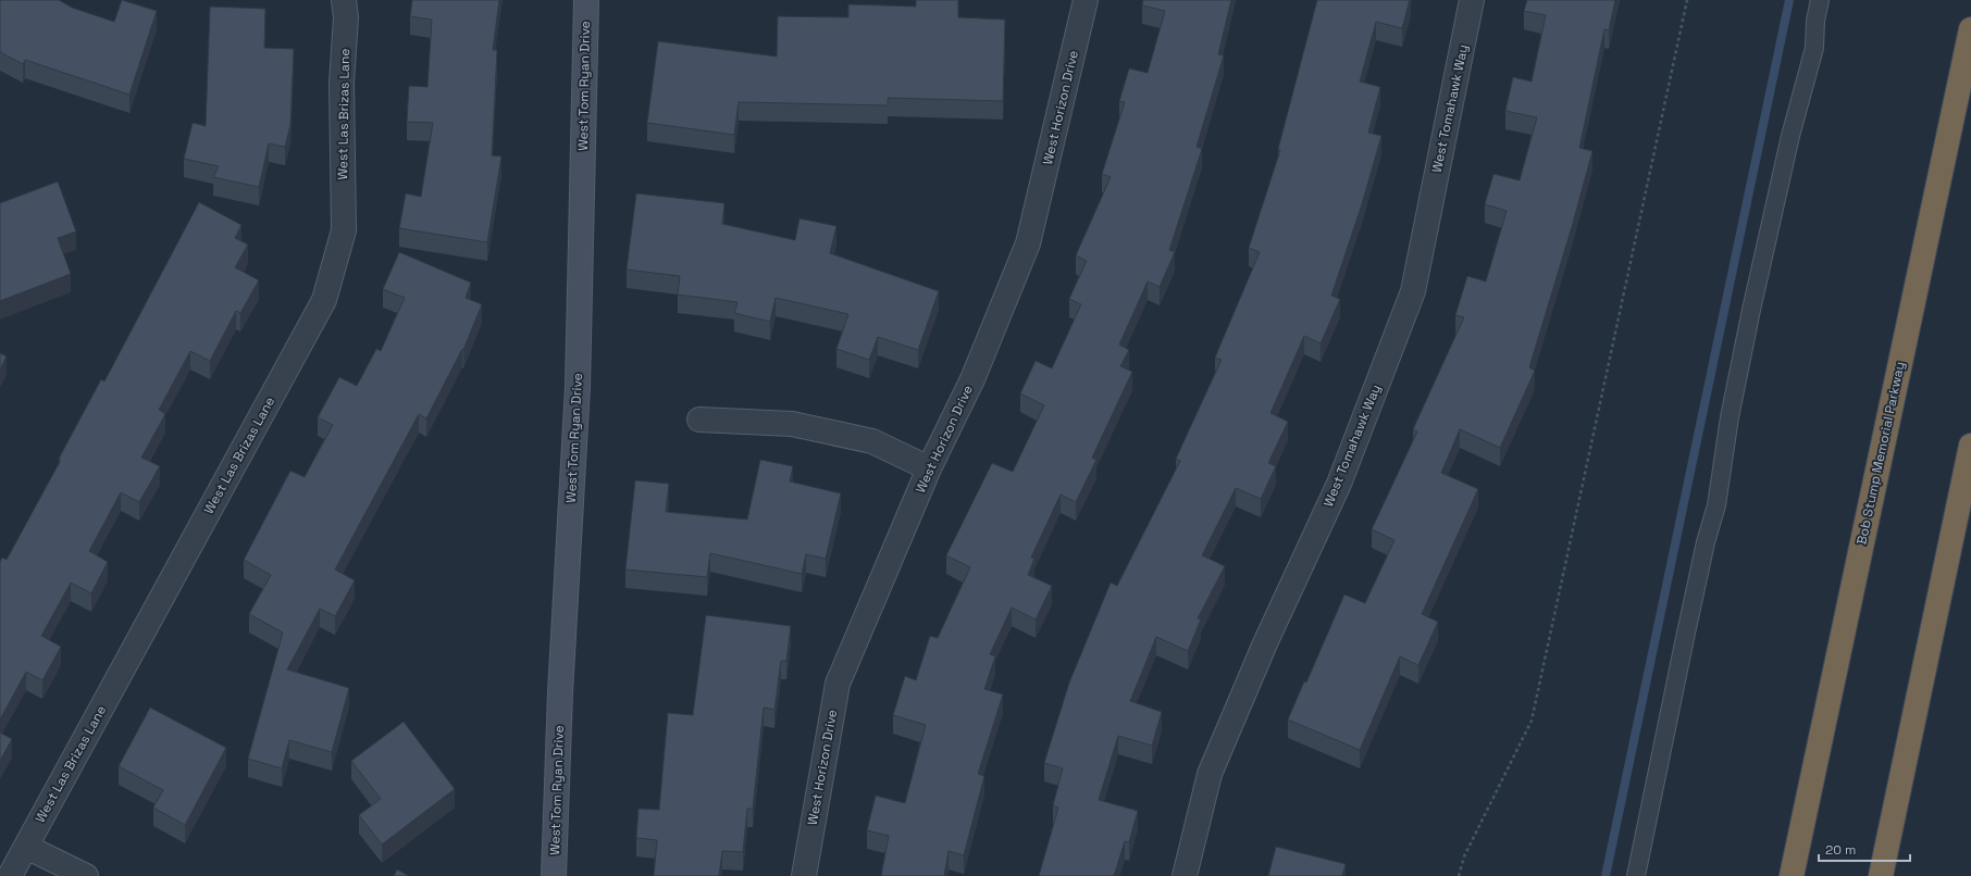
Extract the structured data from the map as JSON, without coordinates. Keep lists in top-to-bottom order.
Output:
{
  "streets": {
    "highway": ["Bob Stump Memorial Parkway"],
    "street": [
      "West Tom Ryan Drive",
      "West Horizon Drive",
      "West Tomahawk Way",
      "West Las Brizas Lane"
    ]
  },
  "scale_bar": "20 m"
}
